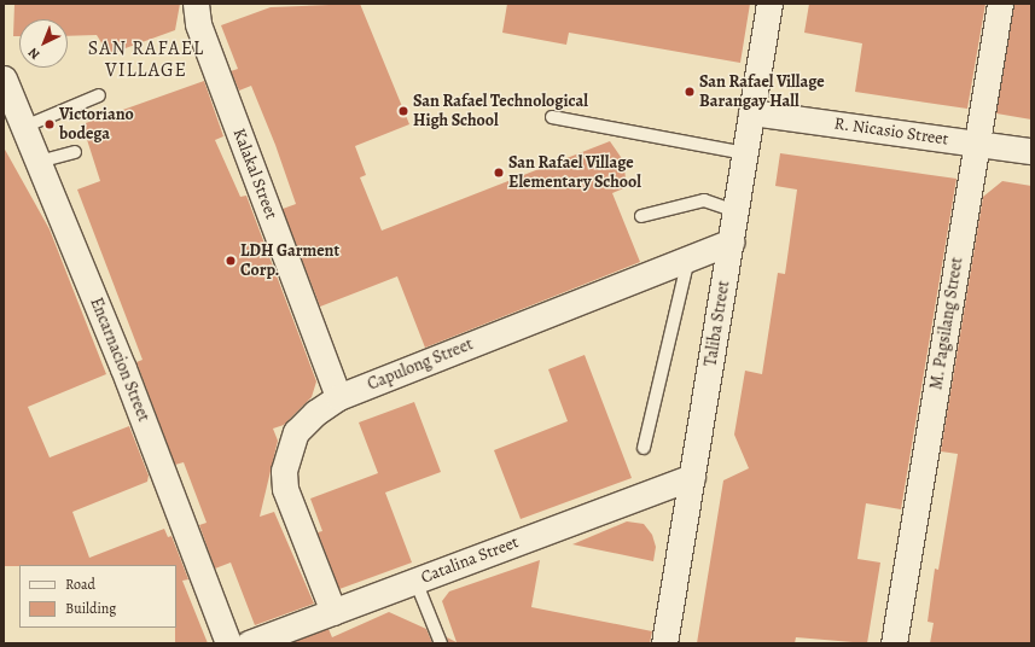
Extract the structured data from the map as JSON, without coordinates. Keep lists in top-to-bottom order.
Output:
{
  "streets": {
    "street": [
      "R. Nicasio Street",
      "Kalakal Street",
      "Taliba Street",
      "M. Pagsilang Street",
      "Encarnacion Street",
      "Capulong Street",
      "Catalina Street"
    ]
  },
  "crossings": [
    ["R. Nicasio Street", "Taliba Street"],
    ["R. Nicasio Street", "M. Pagsilang Street"],
    ["Kalakal Street", "Capulong Street"],
    ["Taliba Street", "Capulong Street"],
    ["Taliba Street", "Catalina Street"],
    ["Capulong Street", "Catalina Street"]
  ],
  "districts": ["SAN RAFAEL VILLAGE"],
  "places": [
    "San Rafael Village Barangay Hall",
    "San Rafael Technological High School",
    "Victoriano bodega",
    "San Rafael Village Elementary School",
    "LDH Garment Corp."
  ],
  "legend": ["Road", "Building"],
  "north": "bottom left"
}
